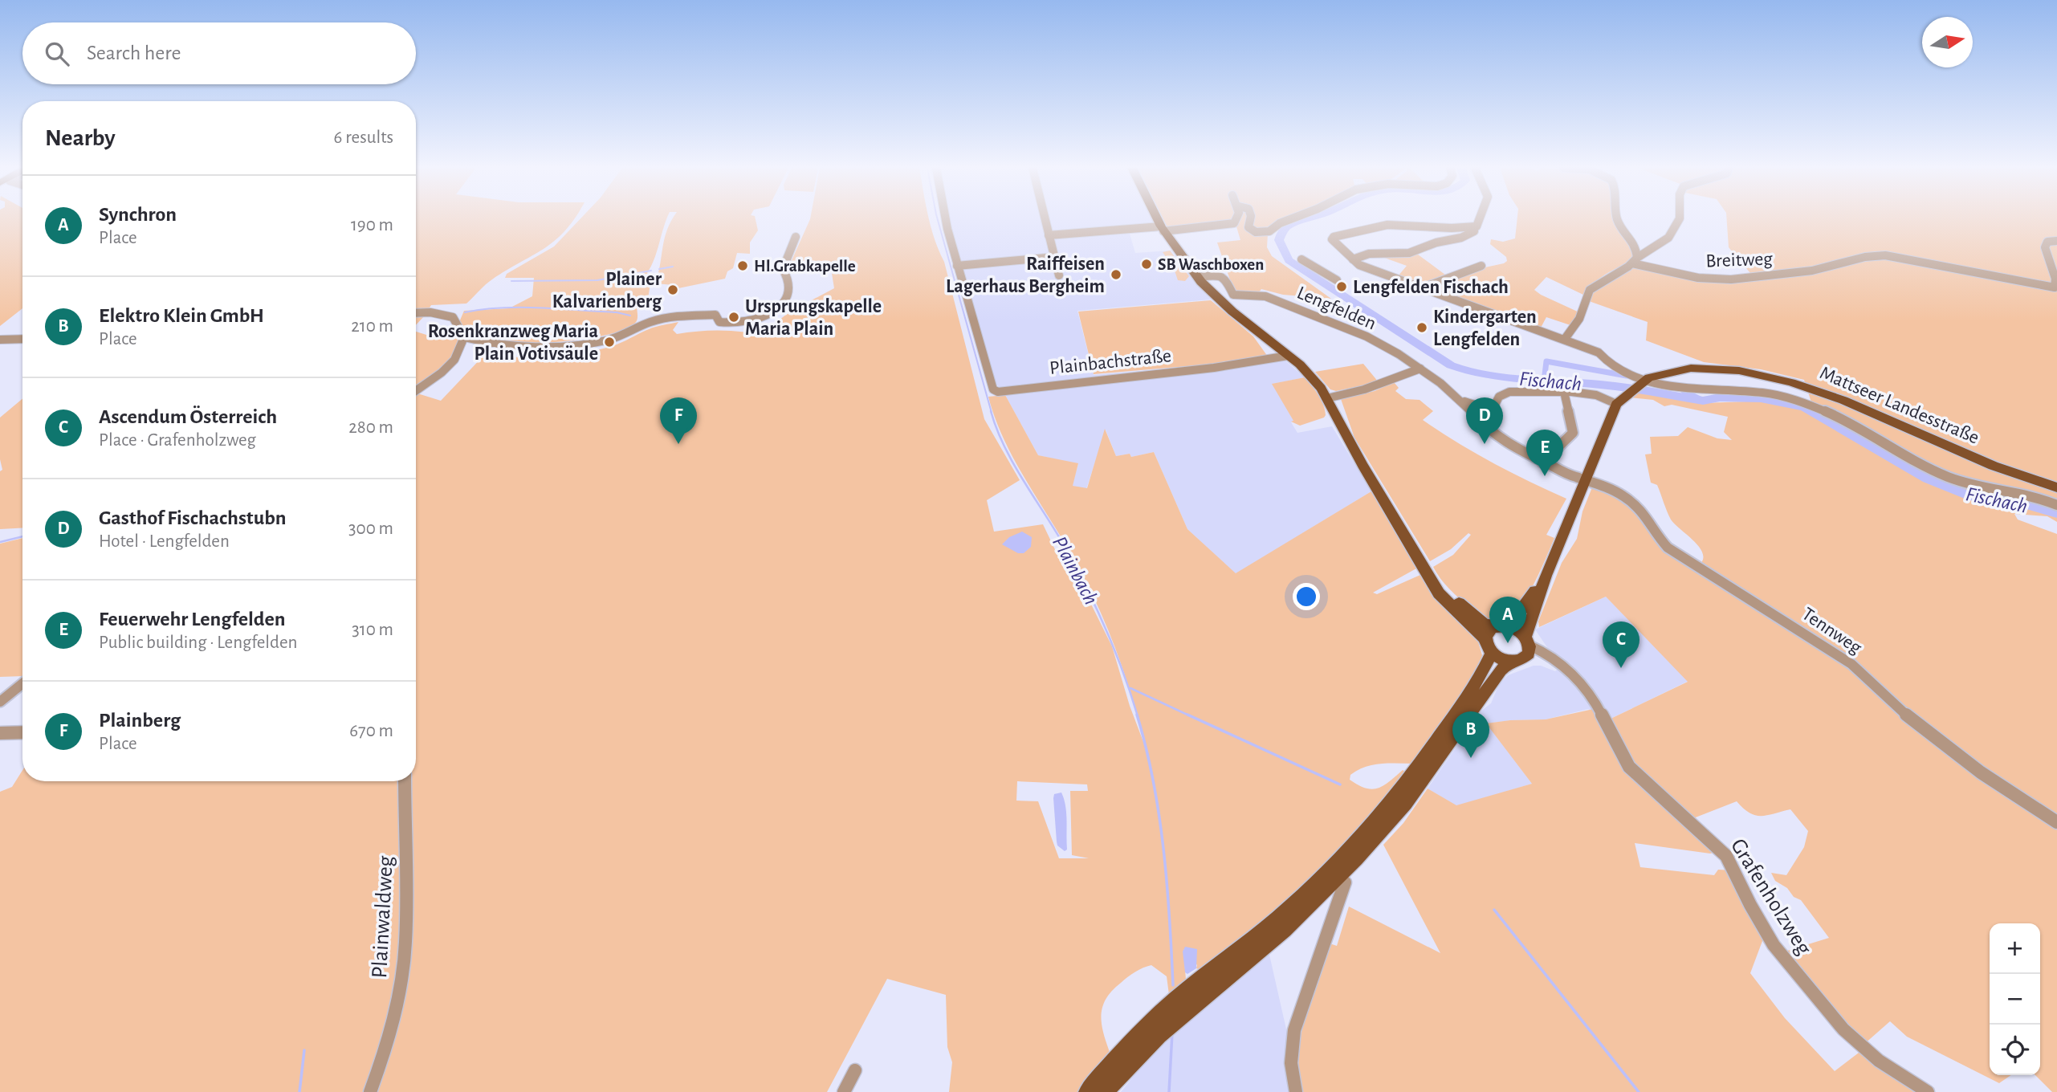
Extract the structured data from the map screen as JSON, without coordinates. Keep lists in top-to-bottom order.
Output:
{
  "streets": {
    "main road": ["Mattseer Landesstraße"],
    "street": [
      "Breitweg",
      "Lengfelden",
      "Plainbachstraße",
      "Tennweg",
      "Grafenholzweg",
      "Plainwaldweg"
    ]
  },
  "crossings": [
    ["Lengfelden", "Mattseer Landesstraße"],
    ["Lengfelden", "Tennweg"],
    ["Mattseer Landesstraße", "Tennweg"],
    ["Mattseer Landesstraße", "Grafenholzweg"]
  ],
  "water": ["Fischach", "Plainbach"],
  "places": [
    "SB Waschboxen",
    "Hl.Grabkapelle",
    "Raiffeisen Lagerhaus Bergheim",
    "Lengfelden Fischach",
    "Plainer Kalvarienberg",
    "Ursprungskapelle Maria Plain",
    "Kindergarten Lengfelden",
    "Rosenkranzweg Maria Plain Votivsäule"
  ],
  "north": "right",
  "page": {
    "search": "Search here",
    "heading": ["Nearby", "6 results"],
    "list": [
      {
        "mark": "A",
        "name": "Synchron",
        "note": "Place",
        "value": "190 m"
      },
      {
        "mark": "B",
        "name": "Elektro Klein GmbH",
        "note": "Place",
        "value": "210 m"
      },
      {
        "mark": "C",
        "name": "Ascendum Österreich",
        "note": "Place · Grafenholzweg",
        "value": "280 m"
      },
      {
        "mark": "D",
        "name": "Gasthof Fischachstubn",
        "note": "Hotel · Lengfelden",
        "value": "300 m"
      },
      {
        "mark": "E",
        "name": "Feuerwehr Lengfelden",
        "note": "Public building · Lengfelden",
        "value": "310 m"
      },
      {
        "mark": "F",
        "name": "Plainberg",
        "note": "Place",
        "value": "670 m"
      }
    ],
    "pins": [
      "D",
      "F",
      "E",
      "A",
      "C",
      "B"
    ],
    "map_buttons": ["+", "−"]
  }
}
